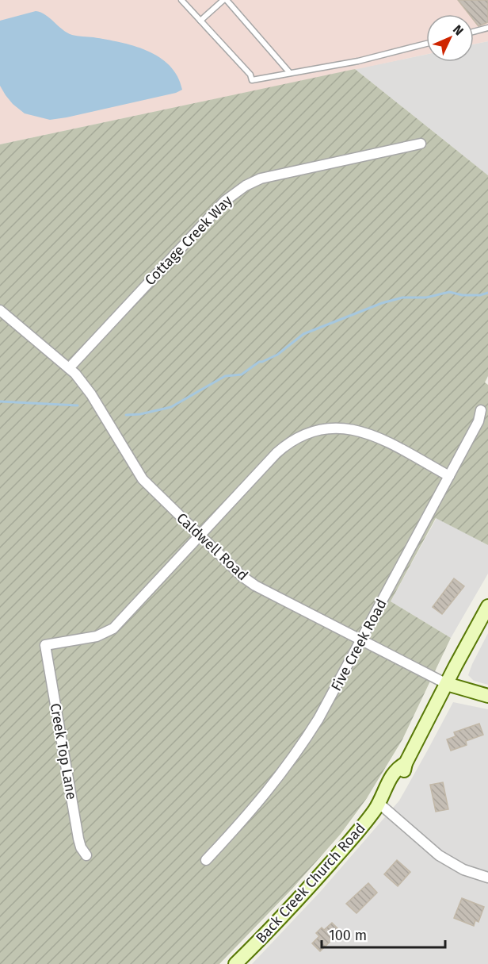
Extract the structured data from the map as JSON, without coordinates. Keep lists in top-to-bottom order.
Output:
{
  "streets": {
    "street": [
      "Cottage Creek Way",
      "Caldwell Road",
      "Five Creek Road",
      "Creek Top Lane",
      "Back Creek Church Road"
    ]
  },
  "crossings": [
    ["Cottage Creek Way", "Caldwell Road"],
    ["Caldwell Road", "Five Creek Road"],
    ["Caldwell Road", "Creek Top Lane"],
    ["Caldwell Road", "Back Creek Church Road"]
  ],
  "scale_bar": "100 m",
  "north": "top right"
}
